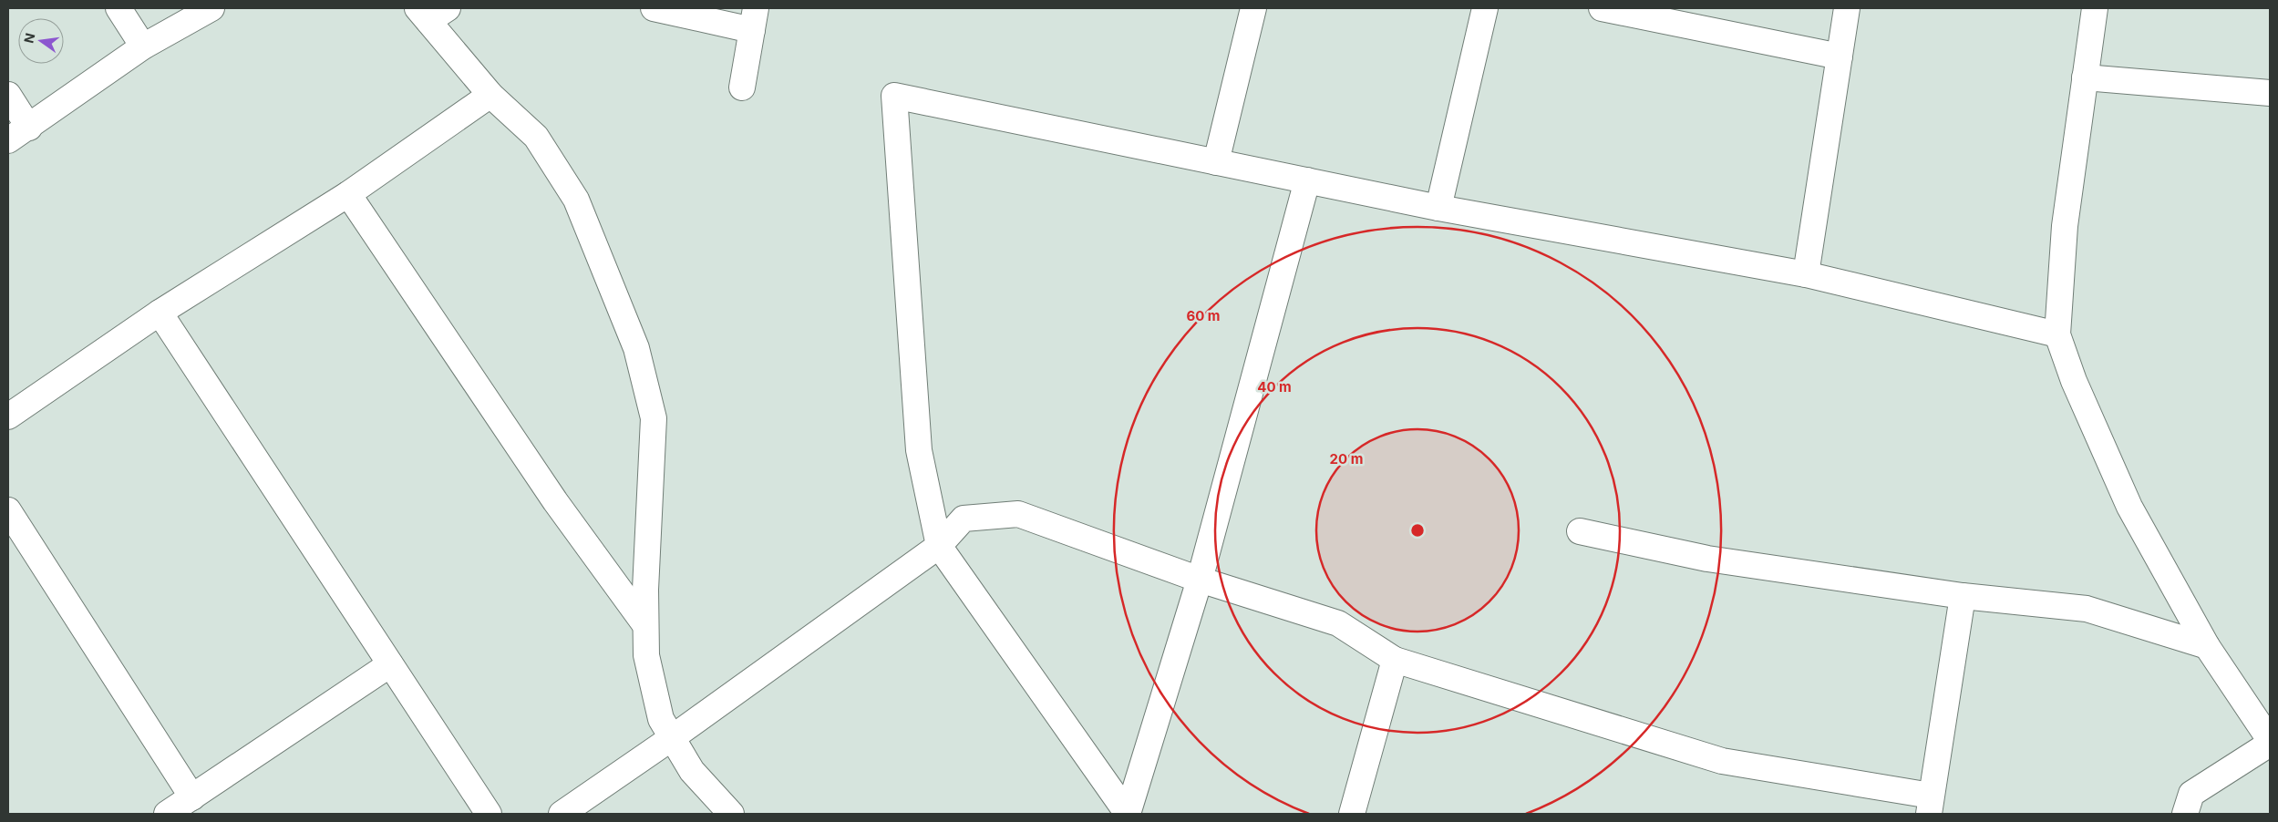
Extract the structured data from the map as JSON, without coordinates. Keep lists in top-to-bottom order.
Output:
{
  "north": "left",
  "rings": ["60 m", "40 m", "20 m"]
}
